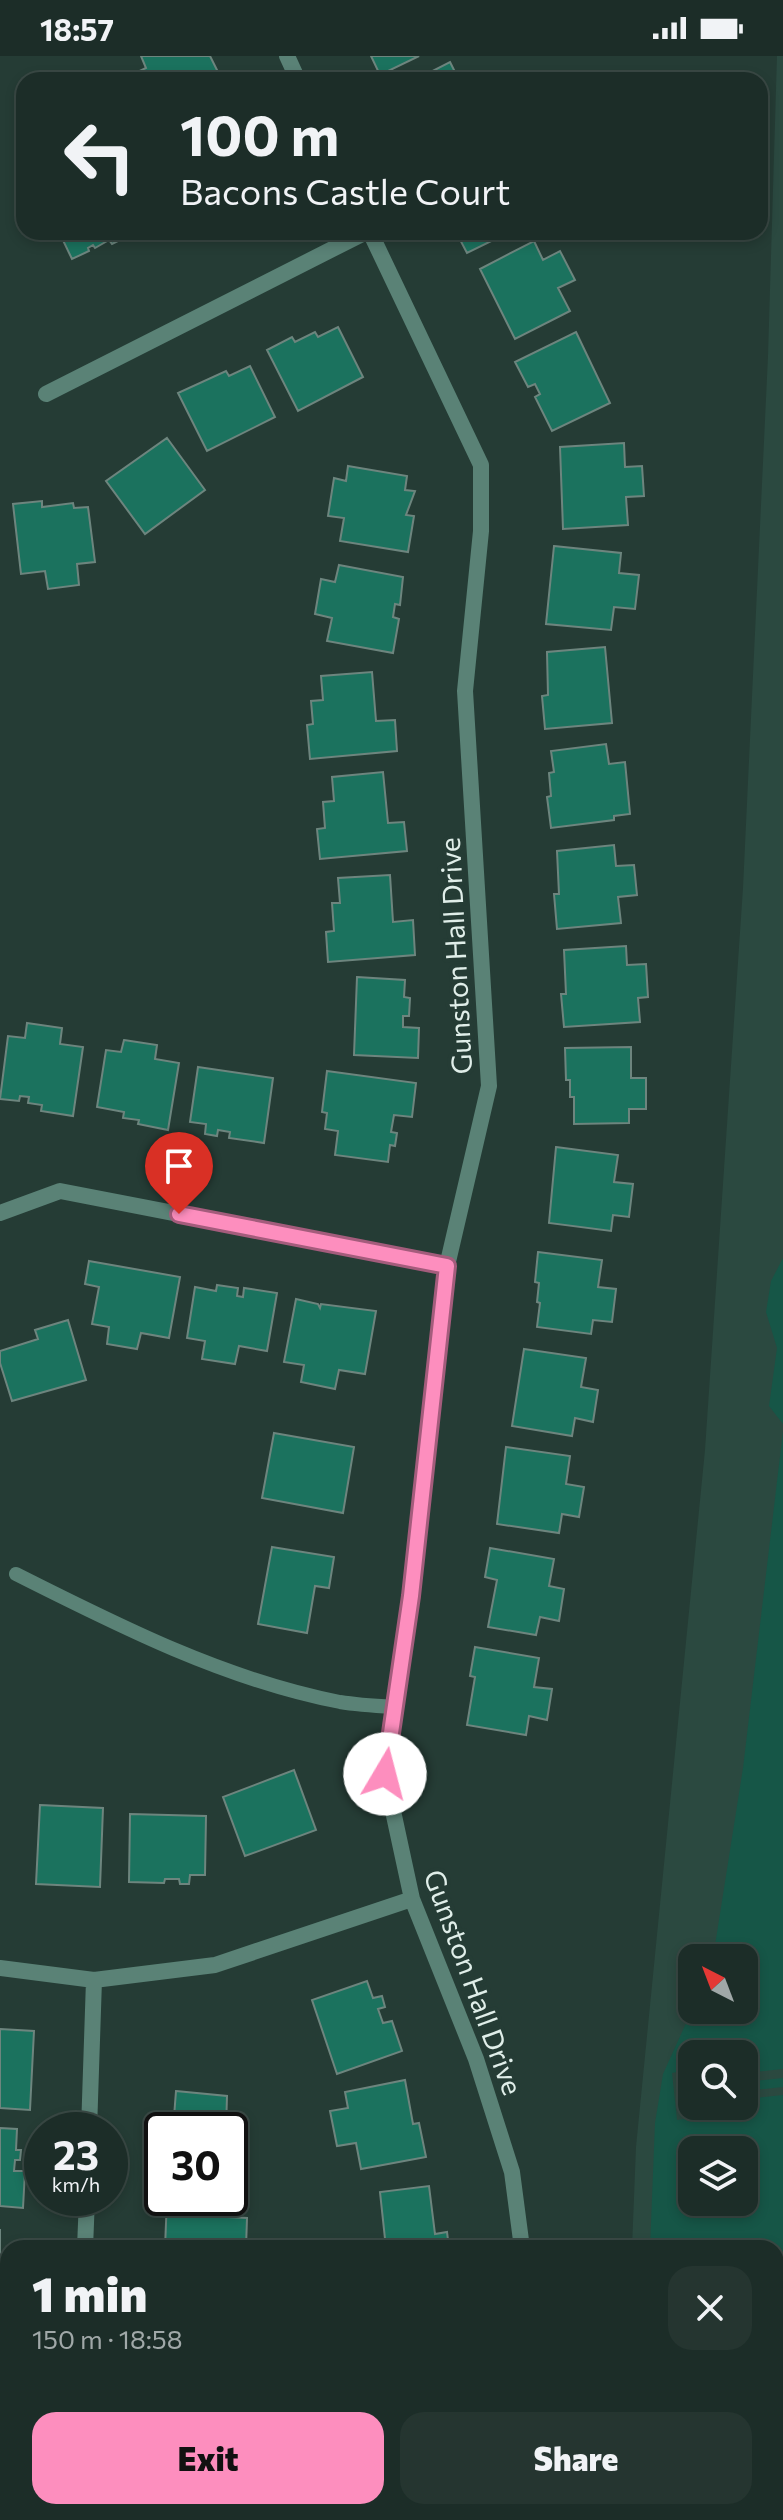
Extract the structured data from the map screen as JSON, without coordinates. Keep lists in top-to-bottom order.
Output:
{
  "streets": {
    "street": ["Gunston Hall Drive"]
  },
  "north": "top left",
  "page": {
    "status": "18:57",
    "turn": ["100 m", "Bacons Castle Court"],
    "speed": "23 km/h",
    "limit": "30",
    "heading": ["1 min", "150 m · 18:58"],
    "buttons": ["Exit", "Share"]
  }
}
